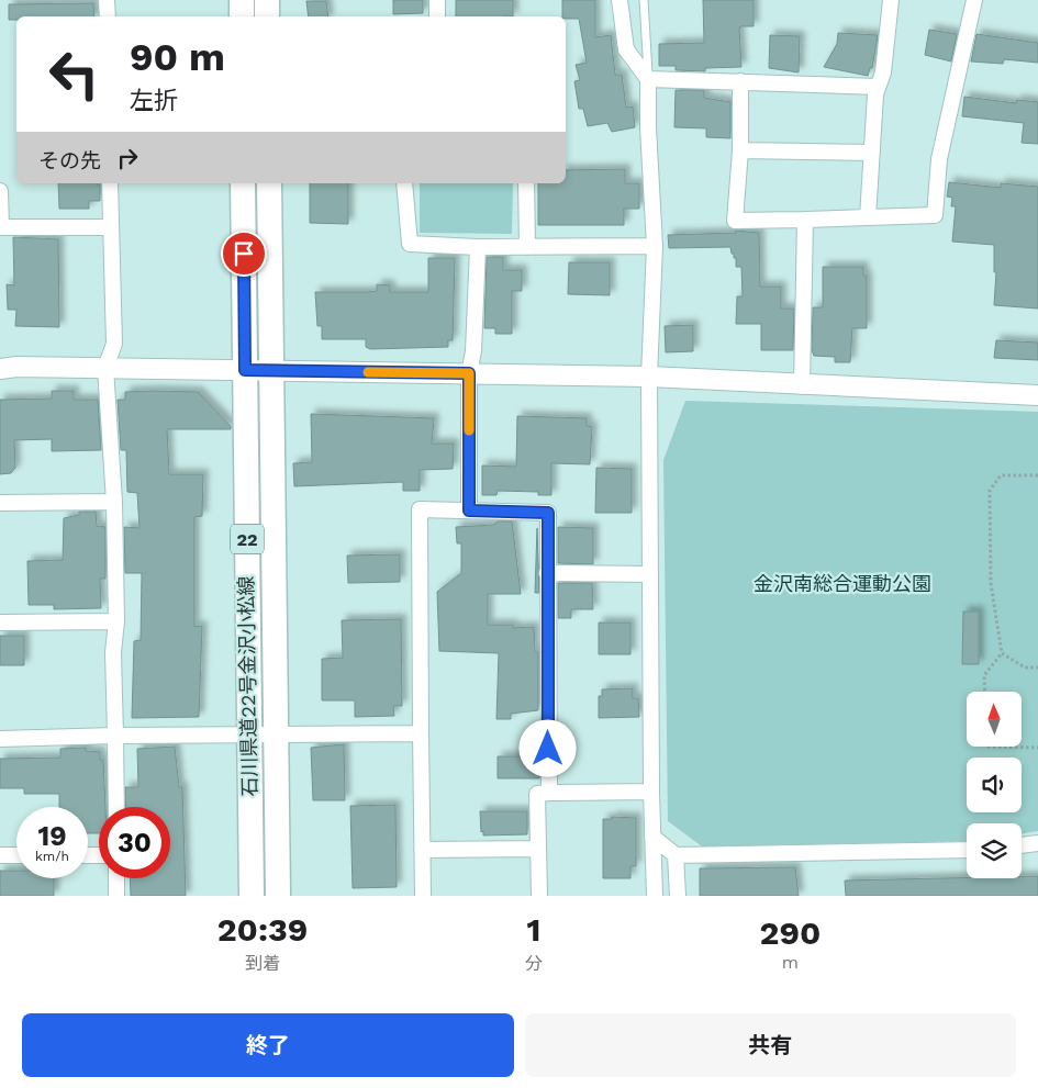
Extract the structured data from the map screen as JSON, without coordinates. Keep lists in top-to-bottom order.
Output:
{
  "streets": {
    "main road": ["22", "石川県道22号金沢小松線"]
  },
  "parks": ["金沢南総合運動公園"],
  "north": "top",
  "page": {
    "turn": ["90 m", "左折"],
    "then": "その先",
    "speed": "19 km/h",
    "limit": "30",
    "eta": [
      "20:39",
      "到着",
      "1",
      "分",
      "290",
      "m"
    ],
    "buttons": ["終了", "共有"]
  }
}
